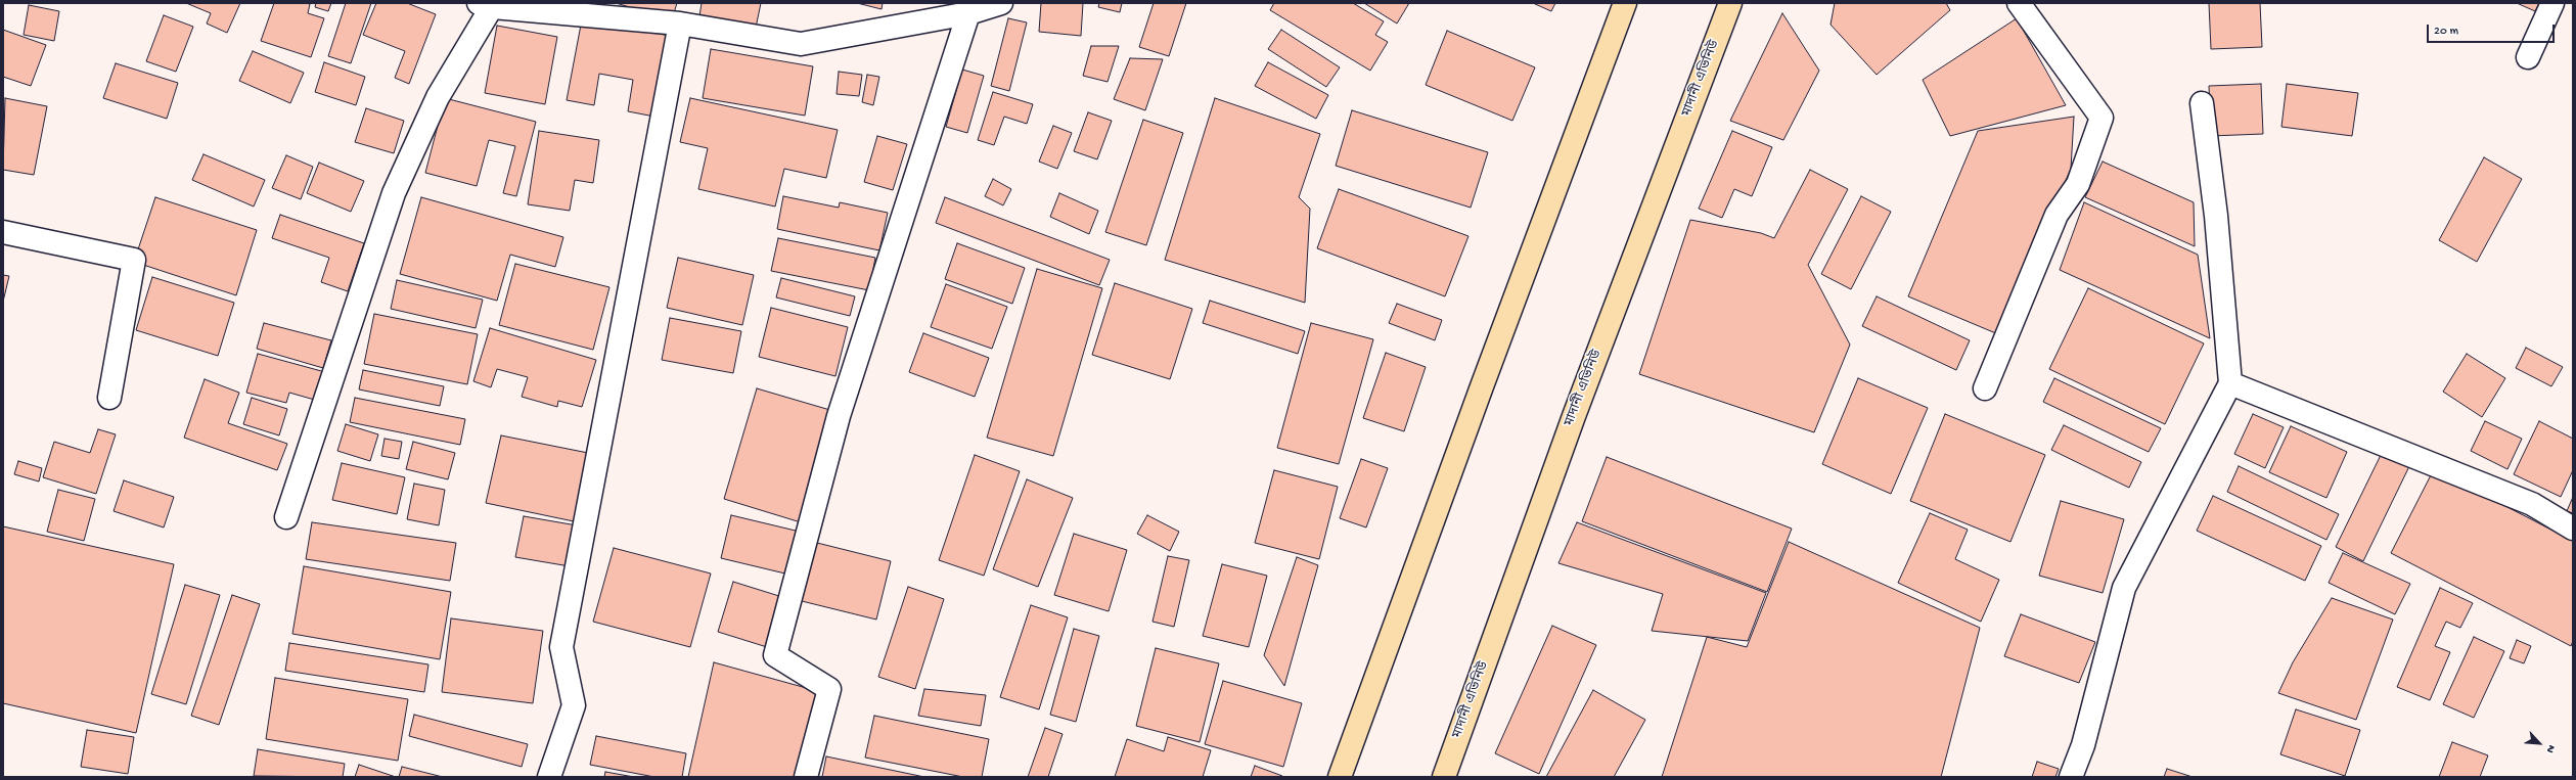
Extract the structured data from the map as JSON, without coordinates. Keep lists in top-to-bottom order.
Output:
{
  "streets": {
    "main road": ["মাদানী এভিনিউ"]
  },
  "scale_bar": "20 m",
  "north": "bottom right"
}
